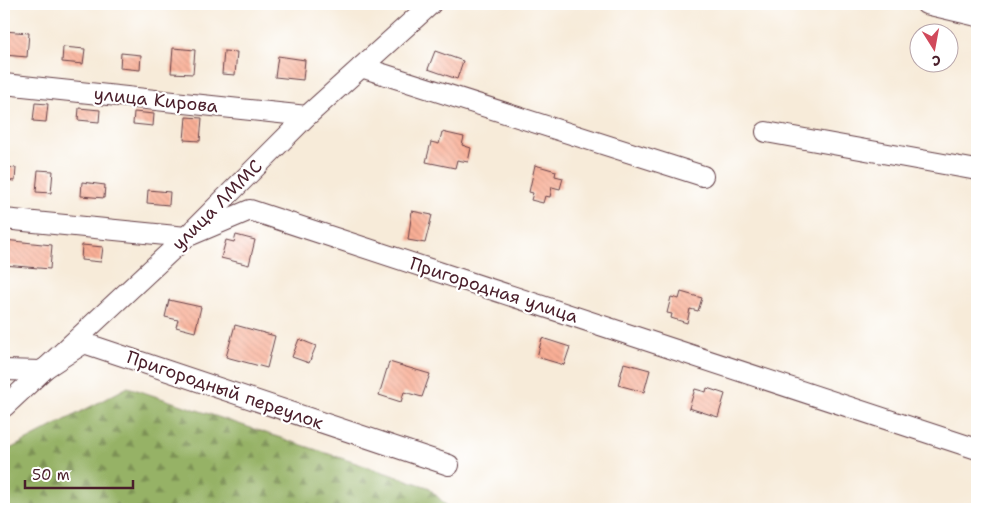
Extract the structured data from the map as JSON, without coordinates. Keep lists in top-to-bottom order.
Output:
{
  "streets": {
    "street": [
      "улица Кирова",
      "улица ЛММС",
      "Пригородная улица",
      "Пригородный переулок"
    ]
  },
  "crossings": [
    ["улица Кирова", "улица ЛММС"],
    ["улица ЛММС", "Пригородная улица"],
    ["улица ЛММС", "Пригородный переулок"]
  ],
  "scale_bar": "50 m",
  "north": "bottom"
}
